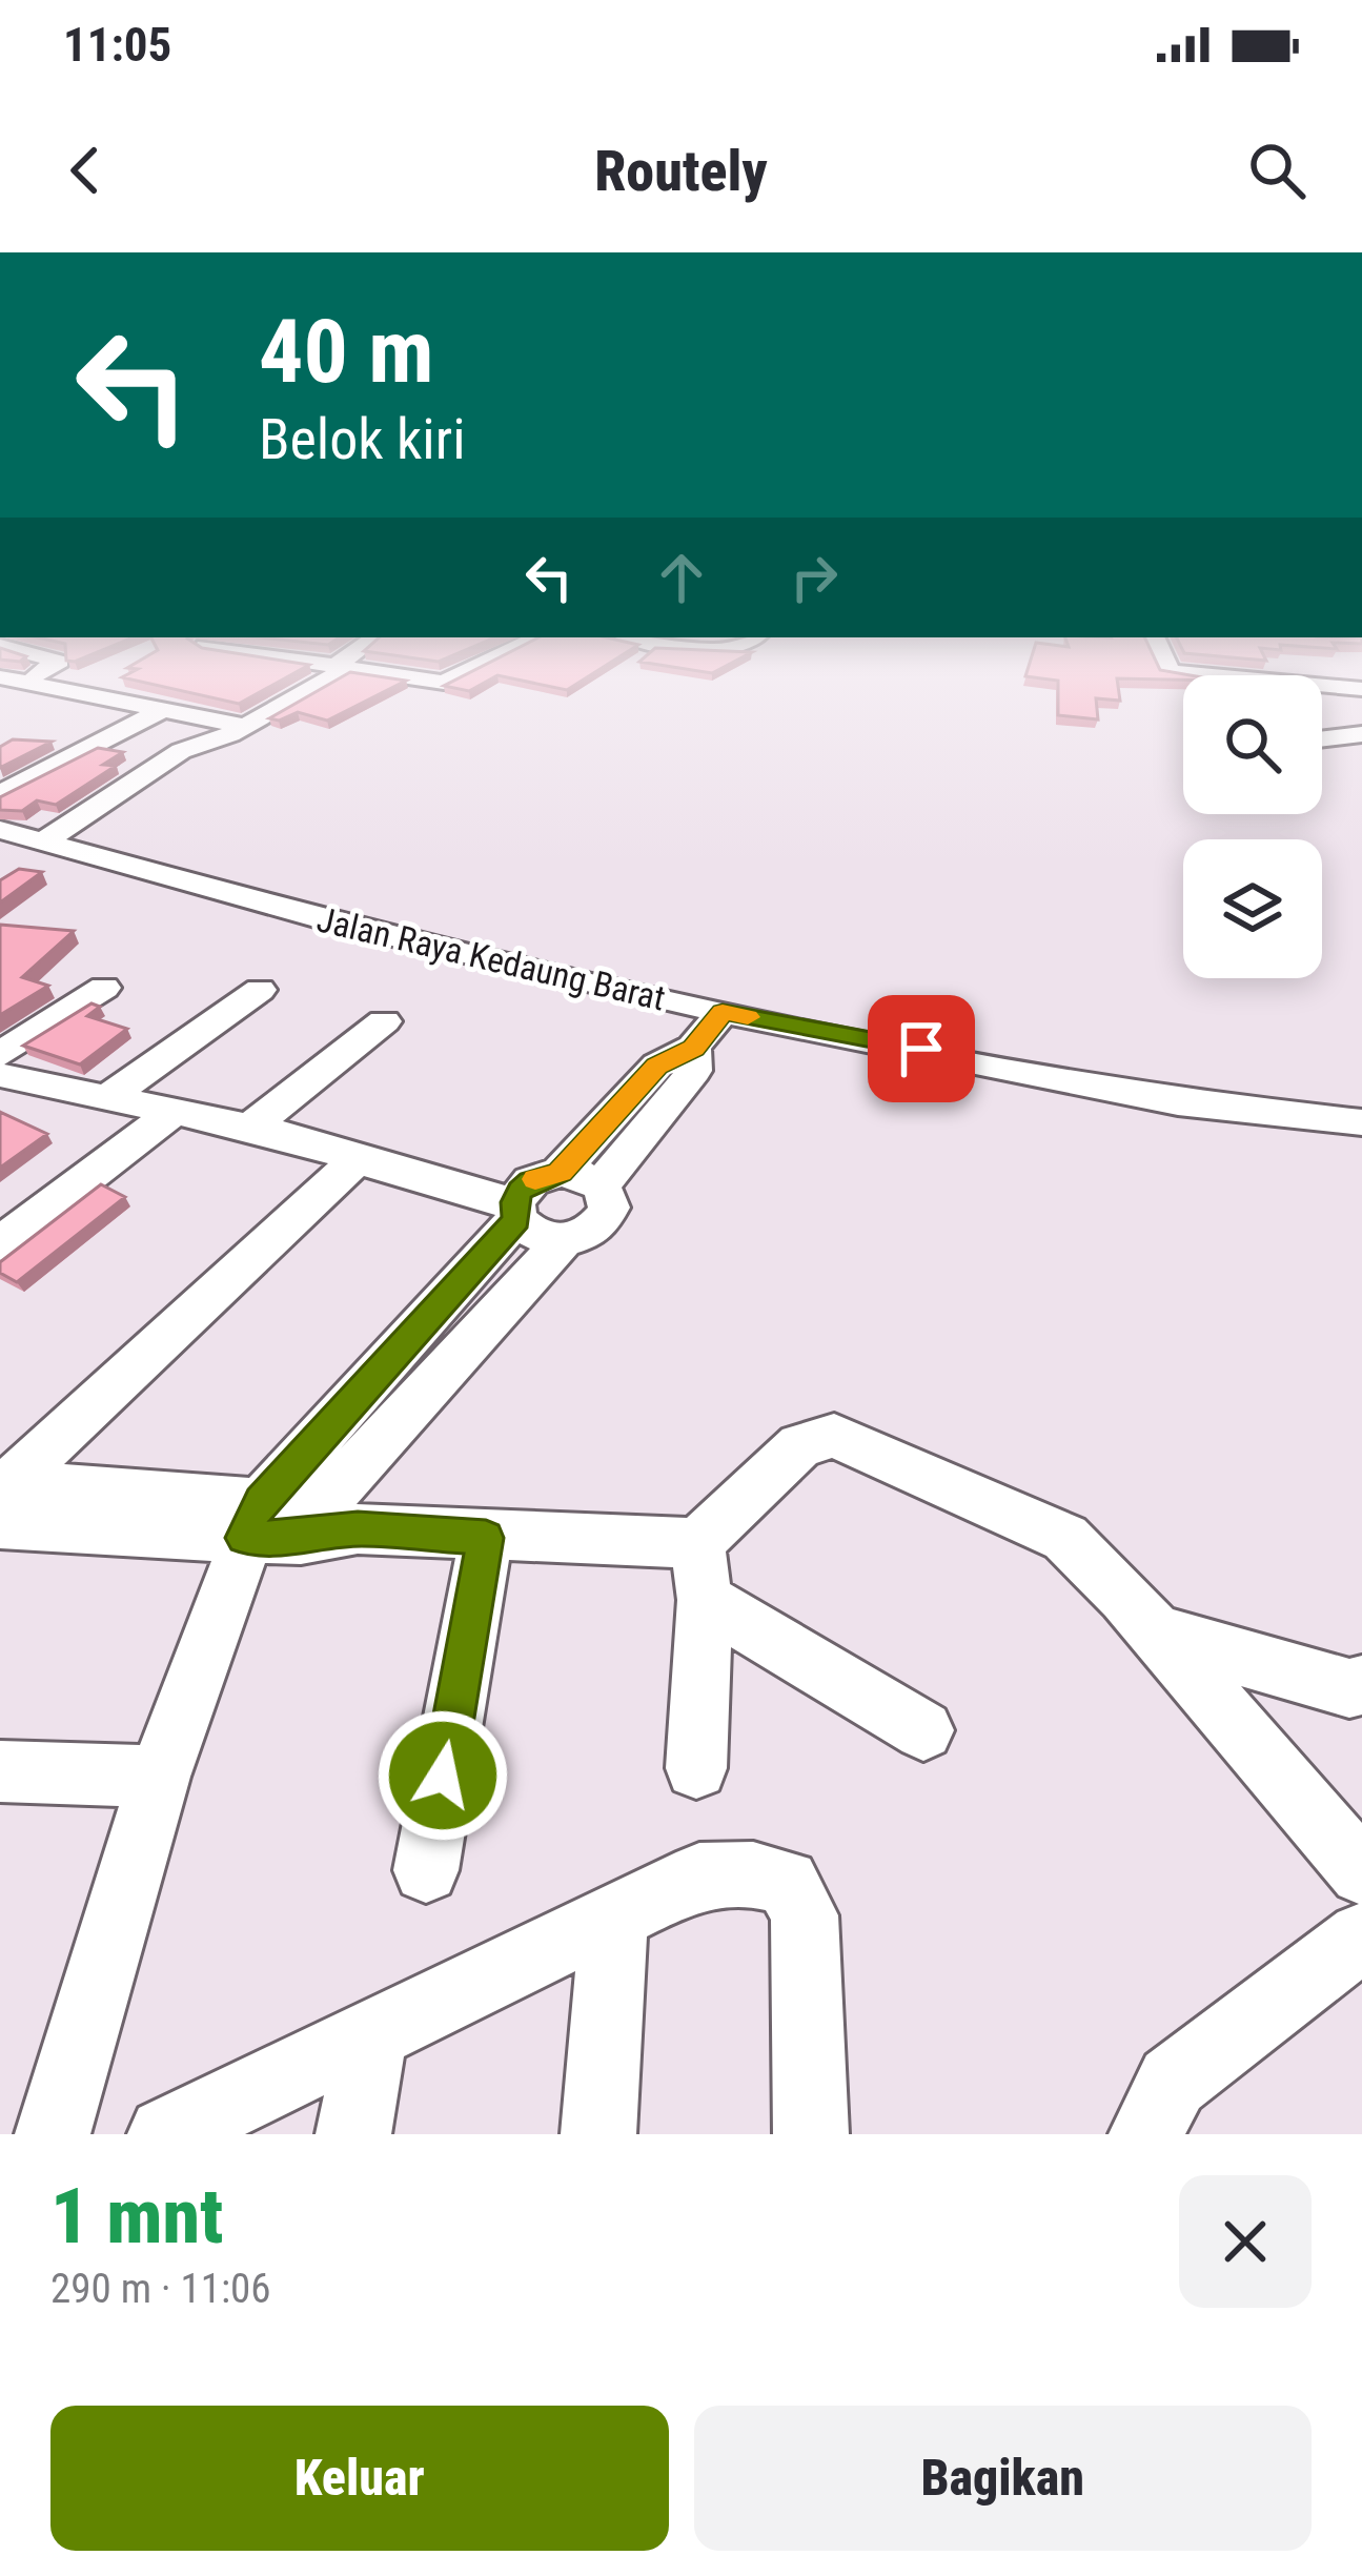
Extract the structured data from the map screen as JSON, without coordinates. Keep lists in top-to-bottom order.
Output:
{
  "streets": {
    "street": ["Jalan Raya Kedaung Barat"]
  },
  "page": {
    "status": "11:05",
    "header": "Routely",
    "turn": ["40 m", "Belok kiri"],
    "heading": ["1 mnt", "290 m · 11:06"],
    "buttons": ["Keluar", "Bagikan"]
  }
}
